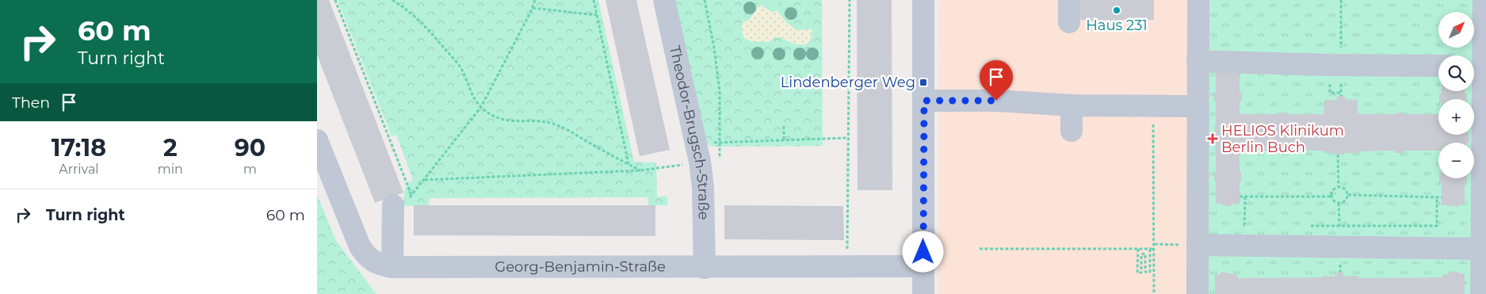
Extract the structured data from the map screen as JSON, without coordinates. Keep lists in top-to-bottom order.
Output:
{
  "streets": {
    "street": ["Theodor-Brugsch-Straße", "Georg-Benjamin-Straße"]
  },
  "crossings": [
    ["Theodor-Brugsch-Straße", "Georg-Benjamin-Straße"]
  ],
  "places": {
    "other": ["Haus 231"],
    "transit": ["Lindenberger Weg"],
    "health": ["HELIOS Klinikum Berlin Buch"]
  },
  "north": "top right",
  "page": {
    "turn": ["60 m", "Turn right"],
    "map_buttons": ["+", "−"],
    "then": "Then",
    "eta": [
      "17:18",
      "Arrival",
      "2",
      "min",
      "90",
      "m"
    ],
    "list": [
      {
        "name": "Turn right",
        "value": "60 m"
      }
    ]
  }
}
